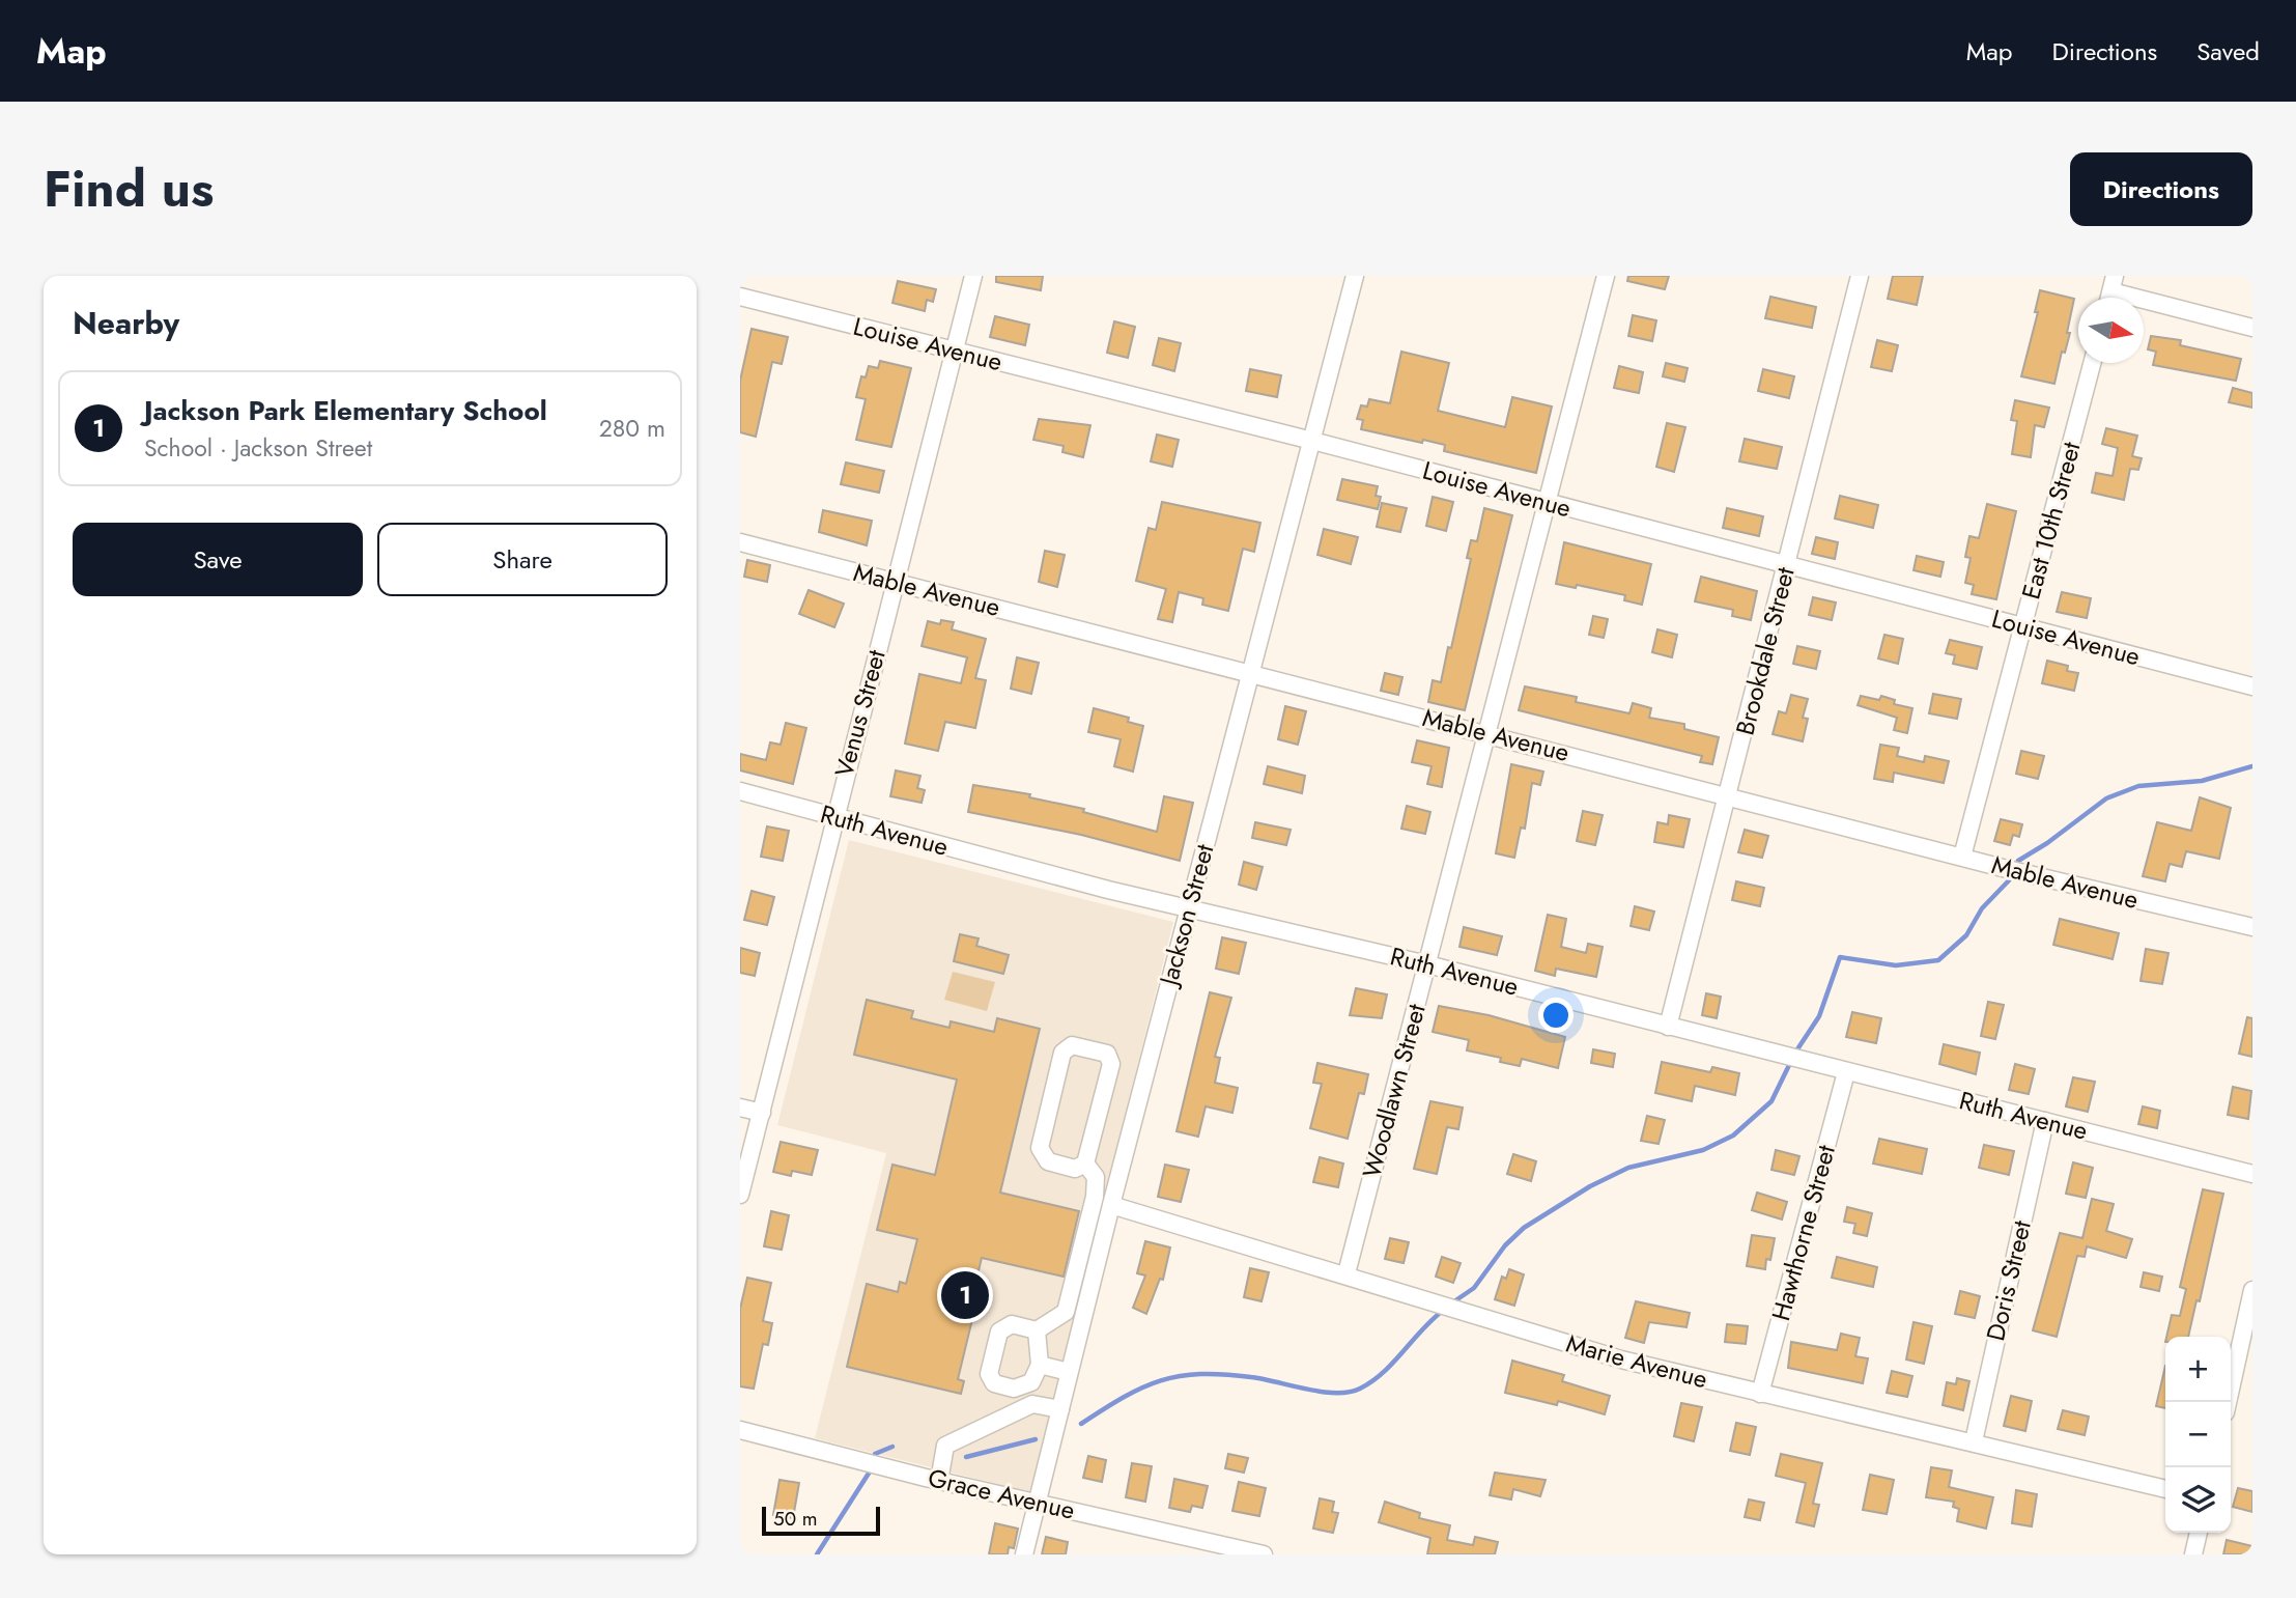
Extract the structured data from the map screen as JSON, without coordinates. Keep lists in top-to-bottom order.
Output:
{
  "streets": {
    "street": [
      "Louise Avenue",
      "East 10th Street",
      "Mable Avenue",
      "Brookdale Street",
      "Venus Street",
      "Ruth Avenue",
      "Jackson Street",
      "Woodlawn Street",
      "Hawthorne Street",
      "Doris Street",
      "Marie Avenue",
      "Grace Avenue"
    ]
  },
  "crossings": [
    ["Louise Avenue", "East 10th Street"],
    ["Louise Avenue", "Brookdale Street"],
    ["Louise Avenue", "Venus Street"],
    ["Louise Avenue", "Jackson Street"],
    ["Louise Avenue", "Woodlawn Street"],
    ["East 10th Street", "Mable Avenue"],
    ["Mable Avenue", "Brookdale Street"],
    ["Mable Avenue", "Venus Street"],
    ["Mable Avenue", "Jackson Street"],
    ["Mable Avenue", "Woodlawn Street"],
    ["Brookdale Street", "Ruth Avenue"],
    ["Venus Street", "Ruth Avenue"],
    ["Ruth Avenue", "Jackson Street"],
    ["Ruth Avenue", "Woodlawn Street"],
    ["Ruth Avenue", "Hawthorne Street"],
    ["Ruth Avenue", "Doris Street"],
    ["Jackson Street", "Marie Avenue"],
    ["Jackson Street", "Grace Avenue"],
    ["Woodlawn Street", "Marie Avenue"],
    ["Hawthorne Street", "Marie Avenue"],
    ["Doris Street", "Marie Avenue"]
  ],
  "scale_bar": "50 m",
  "north": "right",
  "page": {
    "header": "Map",
    "nav": ["Map", "Directions", "Saved"],
    "title": "Find us",
    "buttons": [
      "Directions",
      ["Save", "Share"]
    ],
    "heading": "Nearby",
    "list": [
      {
        "mark": "1",
        "name": "Jackson Park Elementary School",
        "note": "School · Jackson Street",
        "value": "280 m"
      }
    ],
    "pins": "1",
    "map_buttons": ["+", "−"],
    "scale": "50 m"
  }
}
